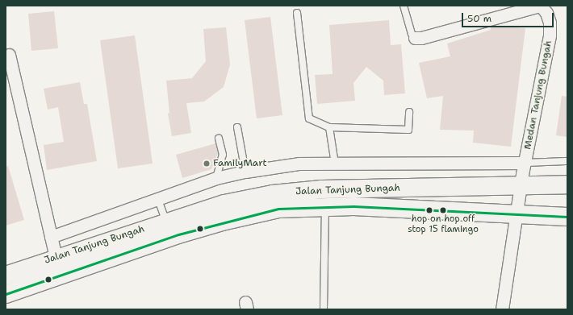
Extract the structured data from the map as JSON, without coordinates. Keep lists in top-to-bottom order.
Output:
{
  "streets": {
    "main road": ["Jalan Tanjung Bungah"],
    "street": ["Medan Tanjung Bungah"]
  },
  "crossings": [
    ["Medan Tanjung Bungah", "Jalan Tanjung Bungah"]
  ],
  "places": ["FamilyMart", "hop on hop off stop 15 flamingo"],
  "scale_bar": "50 m"
}
